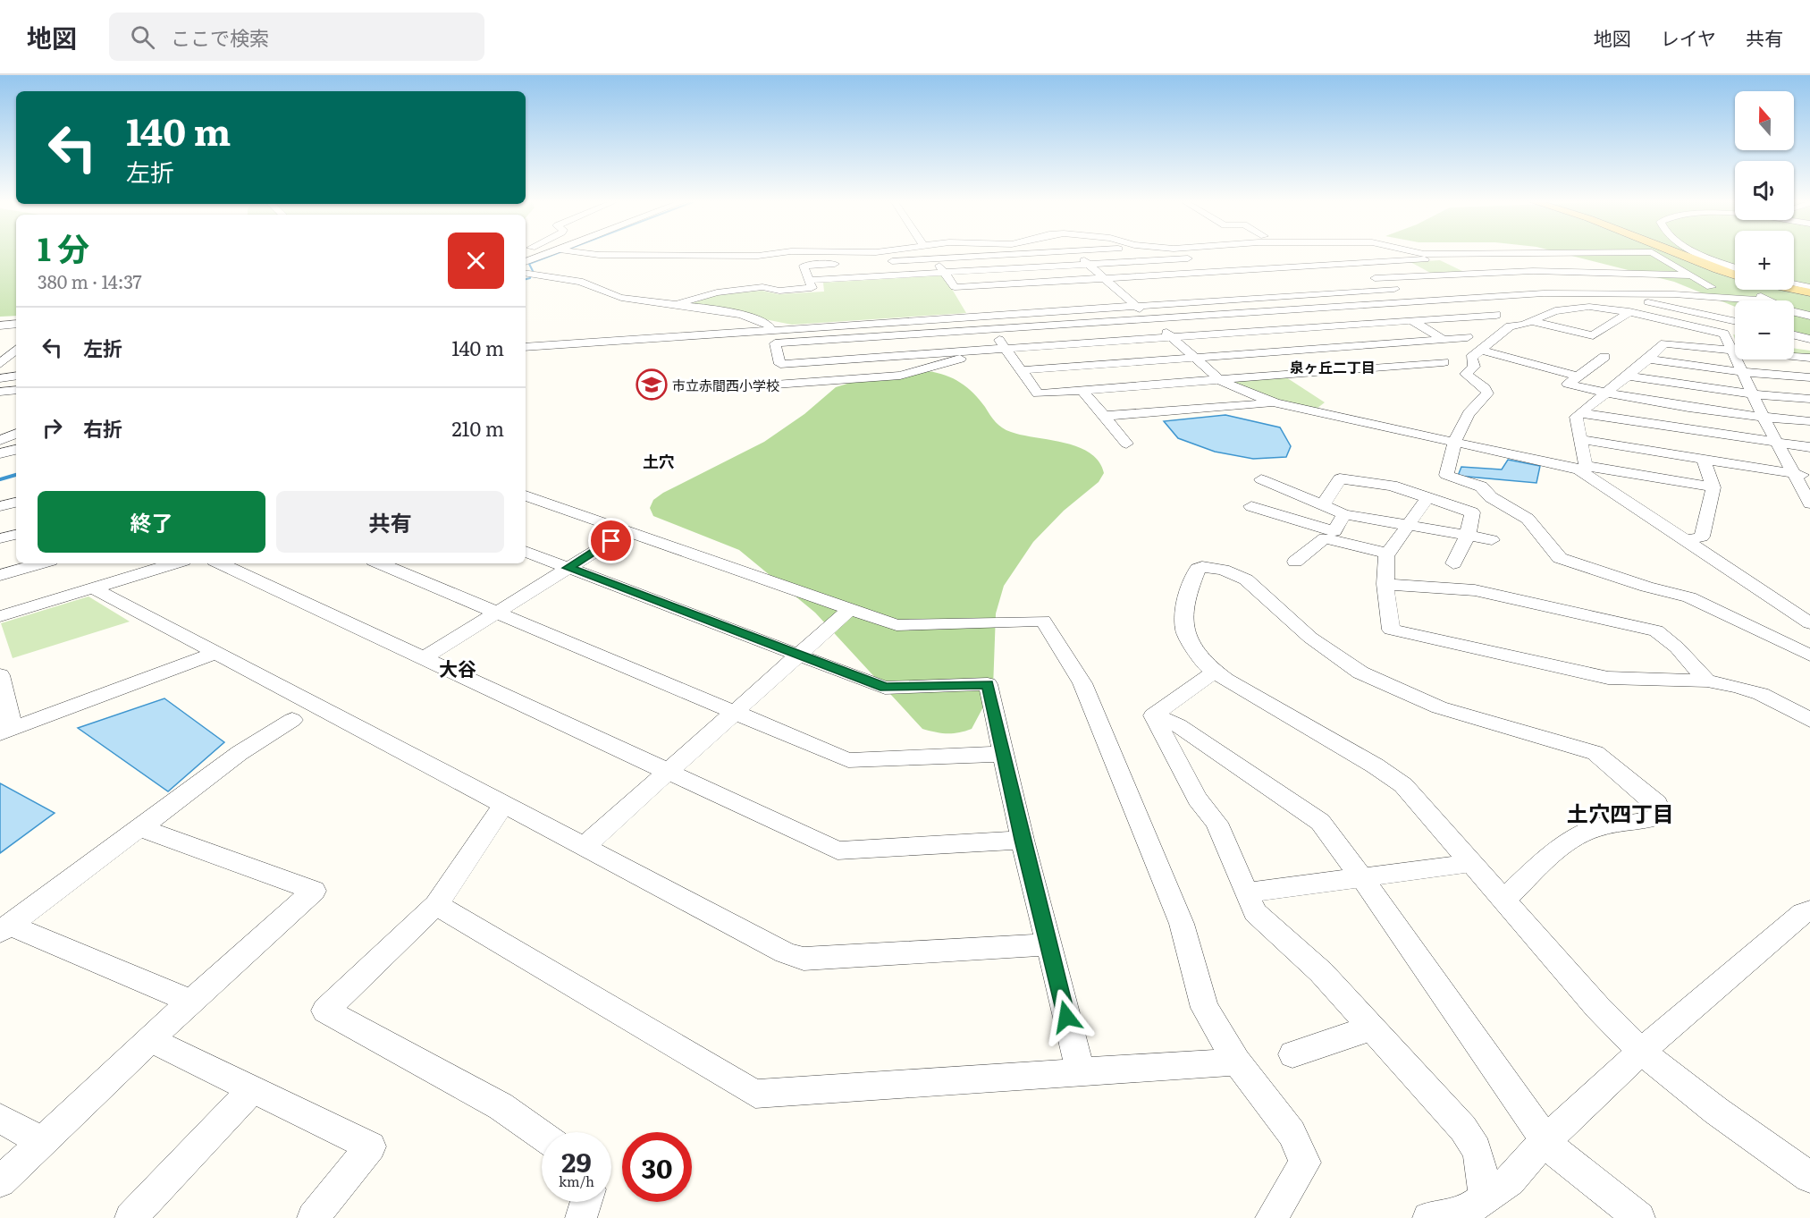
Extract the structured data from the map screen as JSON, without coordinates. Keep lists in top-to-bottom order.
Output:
{
  "districts": [
    "泉ヶ丘二丁目",
    "土穴",
    "大谷",
    "土穴四丁目"
  ],
  "places": {
    "school or university": ["市立赤間西小学校"]
  },
  "north": "top",
  "page": {
    "header": "地図",
    "search": "ここで検索",
    "nav": ["地図", "レイヤ", "共有"],
    "map_buttons": ["+", "−"],
    "turn": ["140 m", "左折"],
    "heading": ["1 分", "380 m · 14:37"],
    "list": [
      {
        "name": "左折",
        "value": "140 m"
      },
      {
        "name": "右折",
        "value": "210 m"
      }
    ],
    "buttons": ["終了", "共有"],
    "speed": "29 km/h",
    "limit": "30"
  }
}
